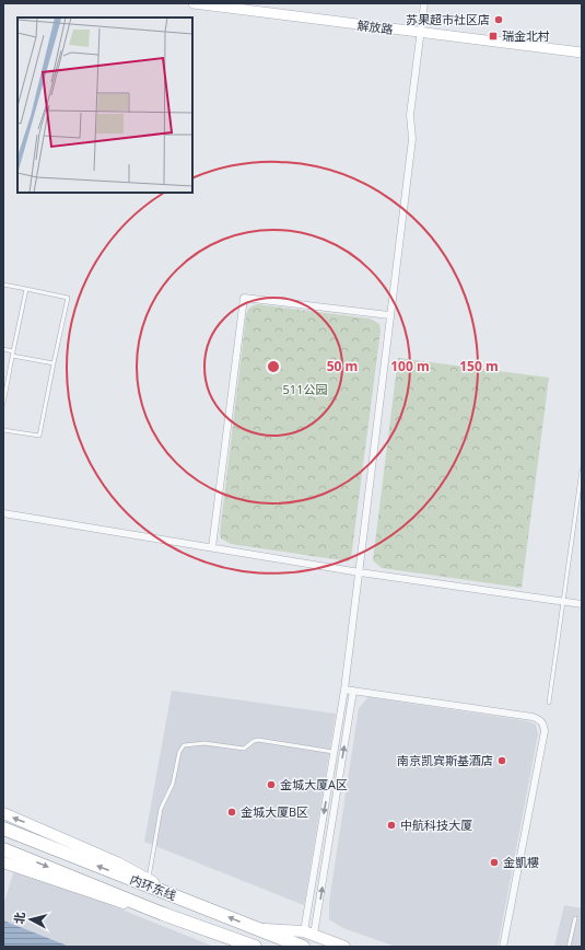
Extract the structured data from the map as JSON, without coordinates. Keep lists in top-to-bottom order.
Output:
{
  "streets": {
    "highway": ["内环东线"],
    "street": ["解放路"]
  },
  "parks": ["511公园"],
  "places": {
    "other": [
      "苏果超市社区店",
      "南京凯宾斯基酒店",
      "金城大厦A区",
      "金城大厦B区",
      "中航科技大厦",
      "金凱樓"
    ],
    "transit": ["瑞金北村"]
  },
  "north": "left",
  "rings": ["50 m", "100 m", "150 m"]
}
